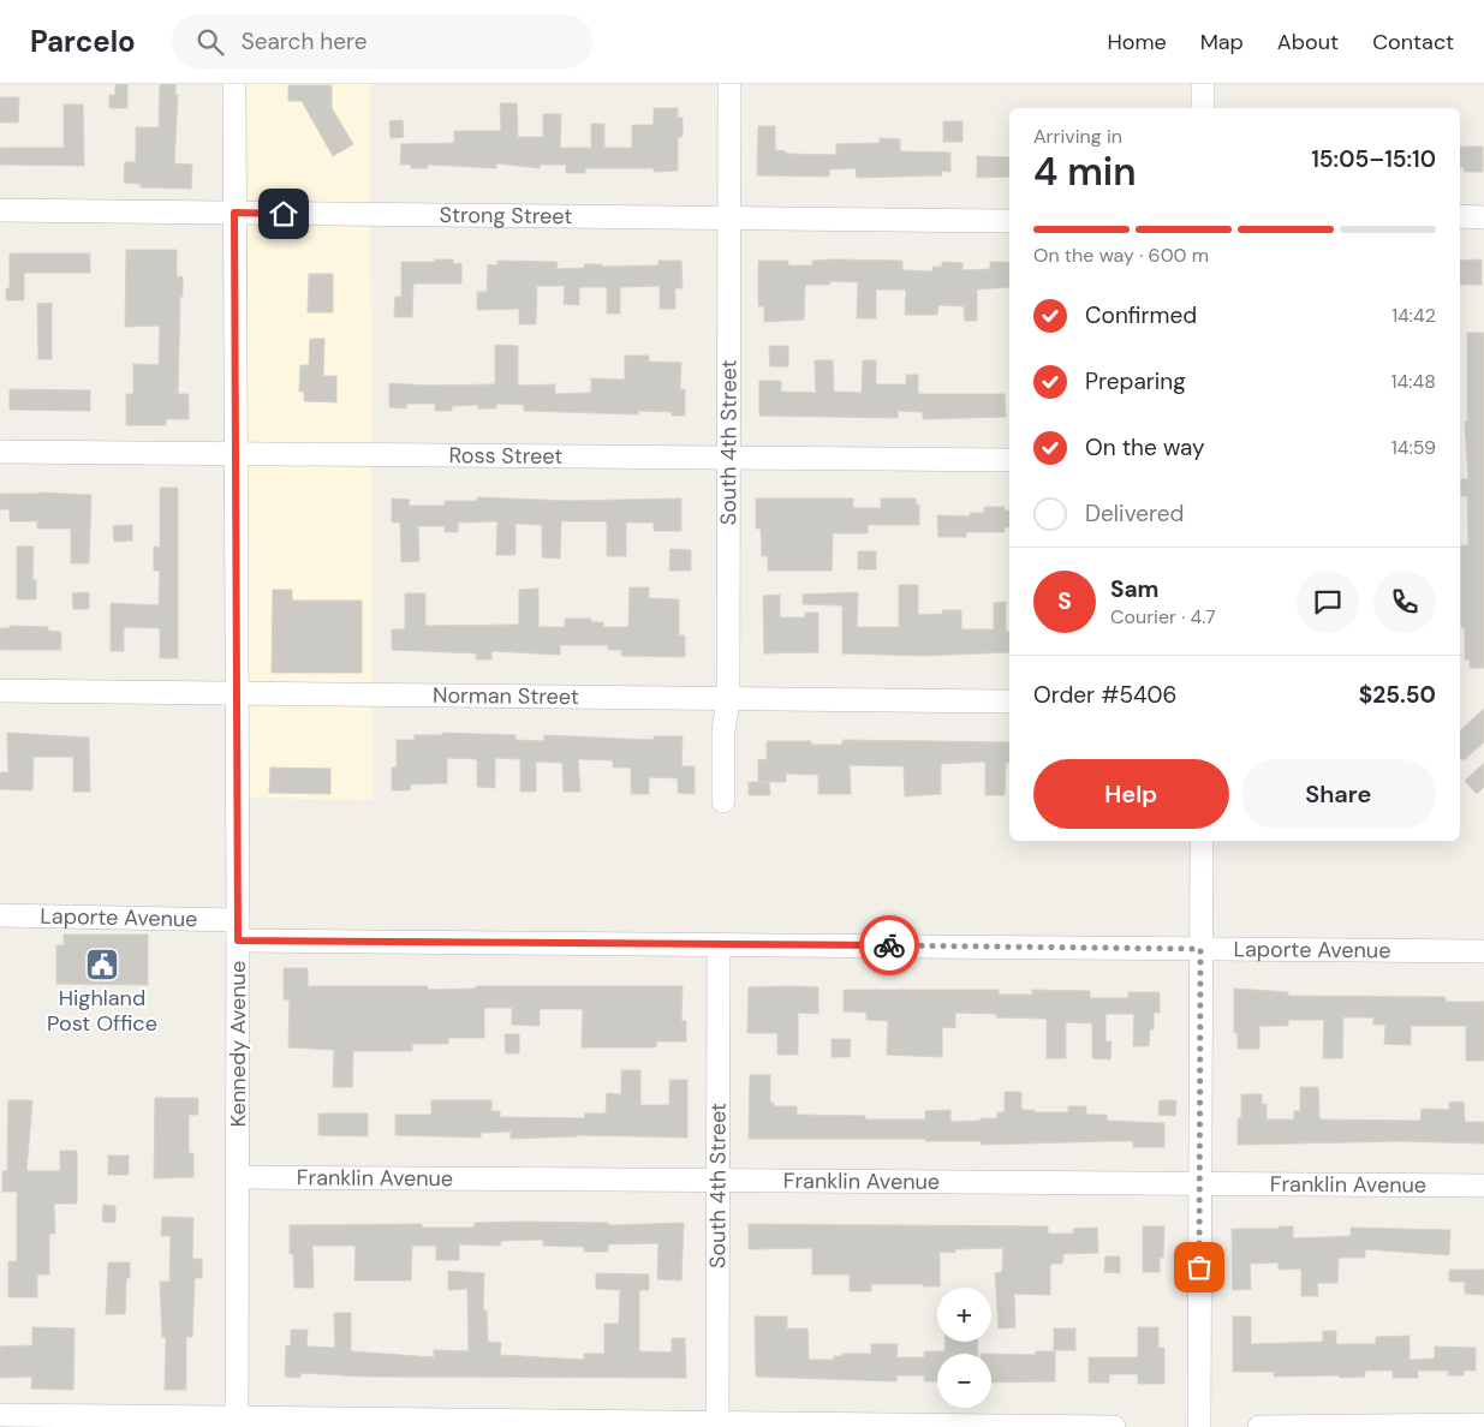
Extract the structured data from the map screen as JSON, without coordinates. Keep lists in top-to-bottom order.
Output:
{
  "streets": {
    "street": [
      "Strong Street",
      "South 4th Street",
      "Ross Street",
      "Norman Street",
      "Laporte Avenue",
      "Kennedy Avenue",
      "Franklin Avenue"
    ]
  },
  "crossings": [
    ["Strong Street", "South 4th Street"],
    ["Strong Street", "Kennedy Avenue"],
    ["South 4th Street", "Ross Street"],
    ["South 4th Street", "Norman Street"],
    ["South 4th Street", "Laporte Avenue"],
    ["South 4th Street", "Franklin Avenue"],
    ["Ross Street", "Kennedy Avenue"],
    ["Norman Street", "Kennedy Avenue"],
    ["Laporte Avenue", "Kennedy Avenue"],
    ["Kennedy Avenue", "Franklin Avenue"]
  ],
  "places": {
    "public building": ["Highland Post Office"]
  },
  "page": {
    "header": "Parcelo",
    "search": "Search here",
    "nav": [
      "Home",
      "Map",
      "About",
      "Contact"
    ],
    "heading": ["4 min", "Arriving in", "15:05–15:10"],
    "panel": [
      "Sam",
      "Courier · 4.7",
      "Order #5406",
      "$25.50"
    ],
    "bar": "On the way · 600 m",
    "list": [
      ["Confirmed", "14:42"],
      ["Preparing", "14:48"],
      ["On the way", "14:59"],
      "Delivered"
    ],
    "round": "S",
    "buttons": ["Help", "Share"],
    "map_buttons": ["+", "−"]
  }
}
